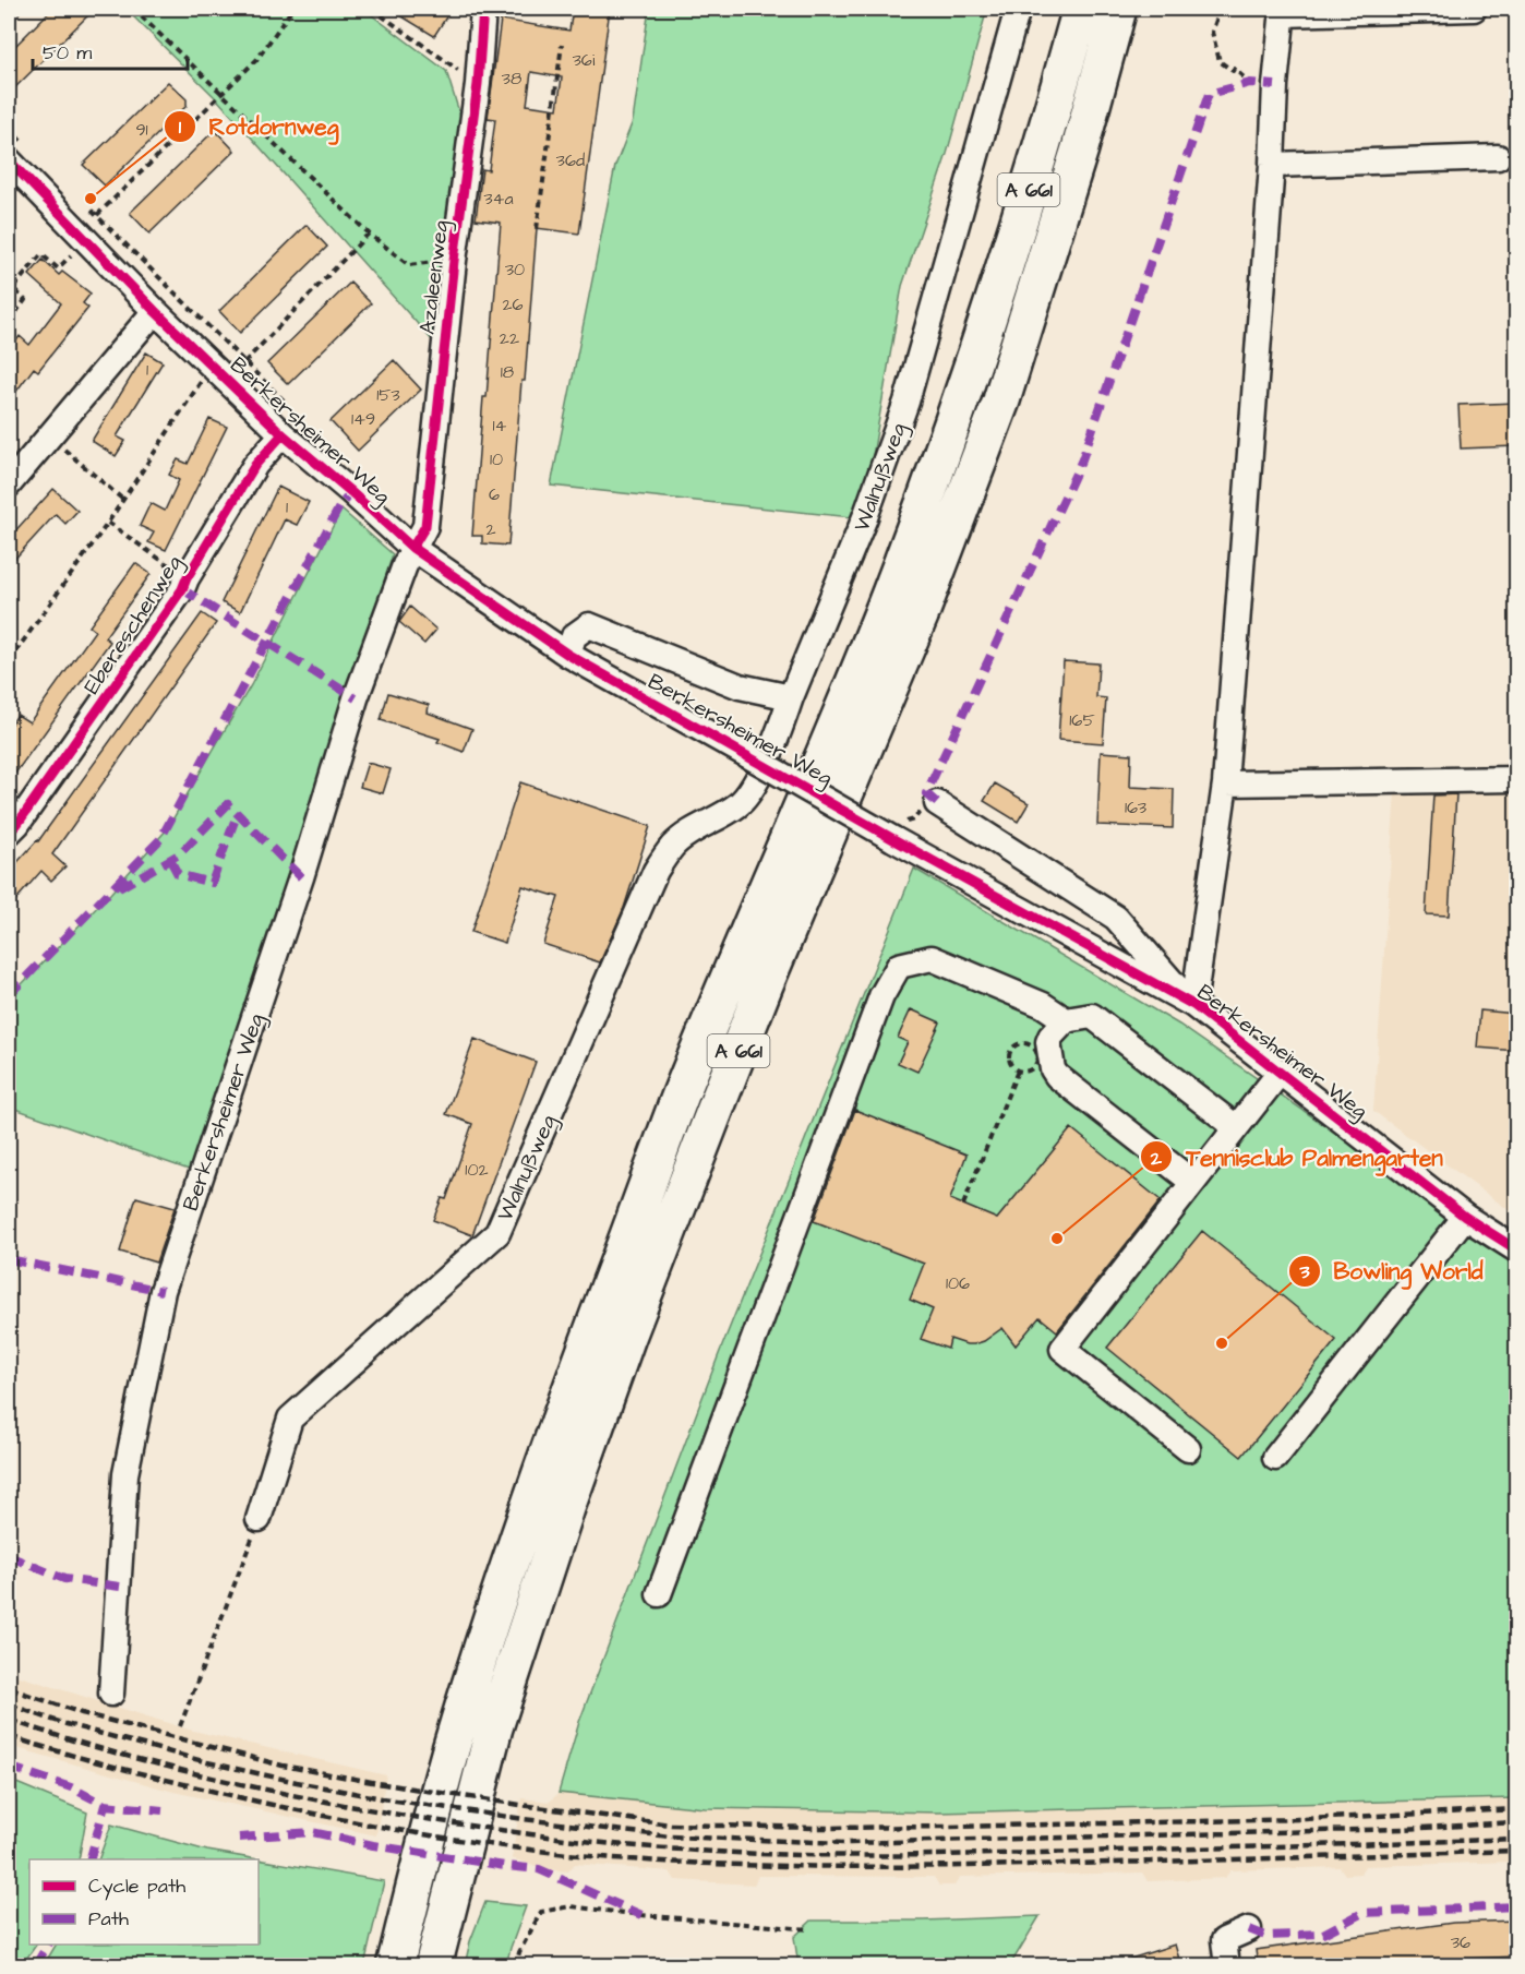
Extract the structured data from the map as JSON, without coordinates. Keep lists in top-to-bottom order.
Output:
{
  "streets": {
    "highway": ["A 661"],
    "street": [
      "Azaleenweg",
      "Berkersheimer Weg",
      "Walnußweg",
      "Ebereschenweg"
    ]
  },
  "crossings": [
    ["Azaleenweg", "Berkersheimer Weg"],
    ["Berkersheimer Weg", "Ebereschenweg"]
  ],
  "places": ["Rotdornweg", "Tennisclub Palmengarten", "Bowling World"],
  "house_numbers": [
    "36i",
    "38",
    "91",
    "36d",
    "34a",
    "30",
    "26",
    "22",
    "1",
    "18",
    "153",
    "149",
    "14",
    "10",
    "6",
    "1",
    "2",
    "165",
    "163",
    "102",
    "106",
    "36"
  ],
  "legend": ["Cycle path", "Path"],
  "scale_bar": "50 m"
}
